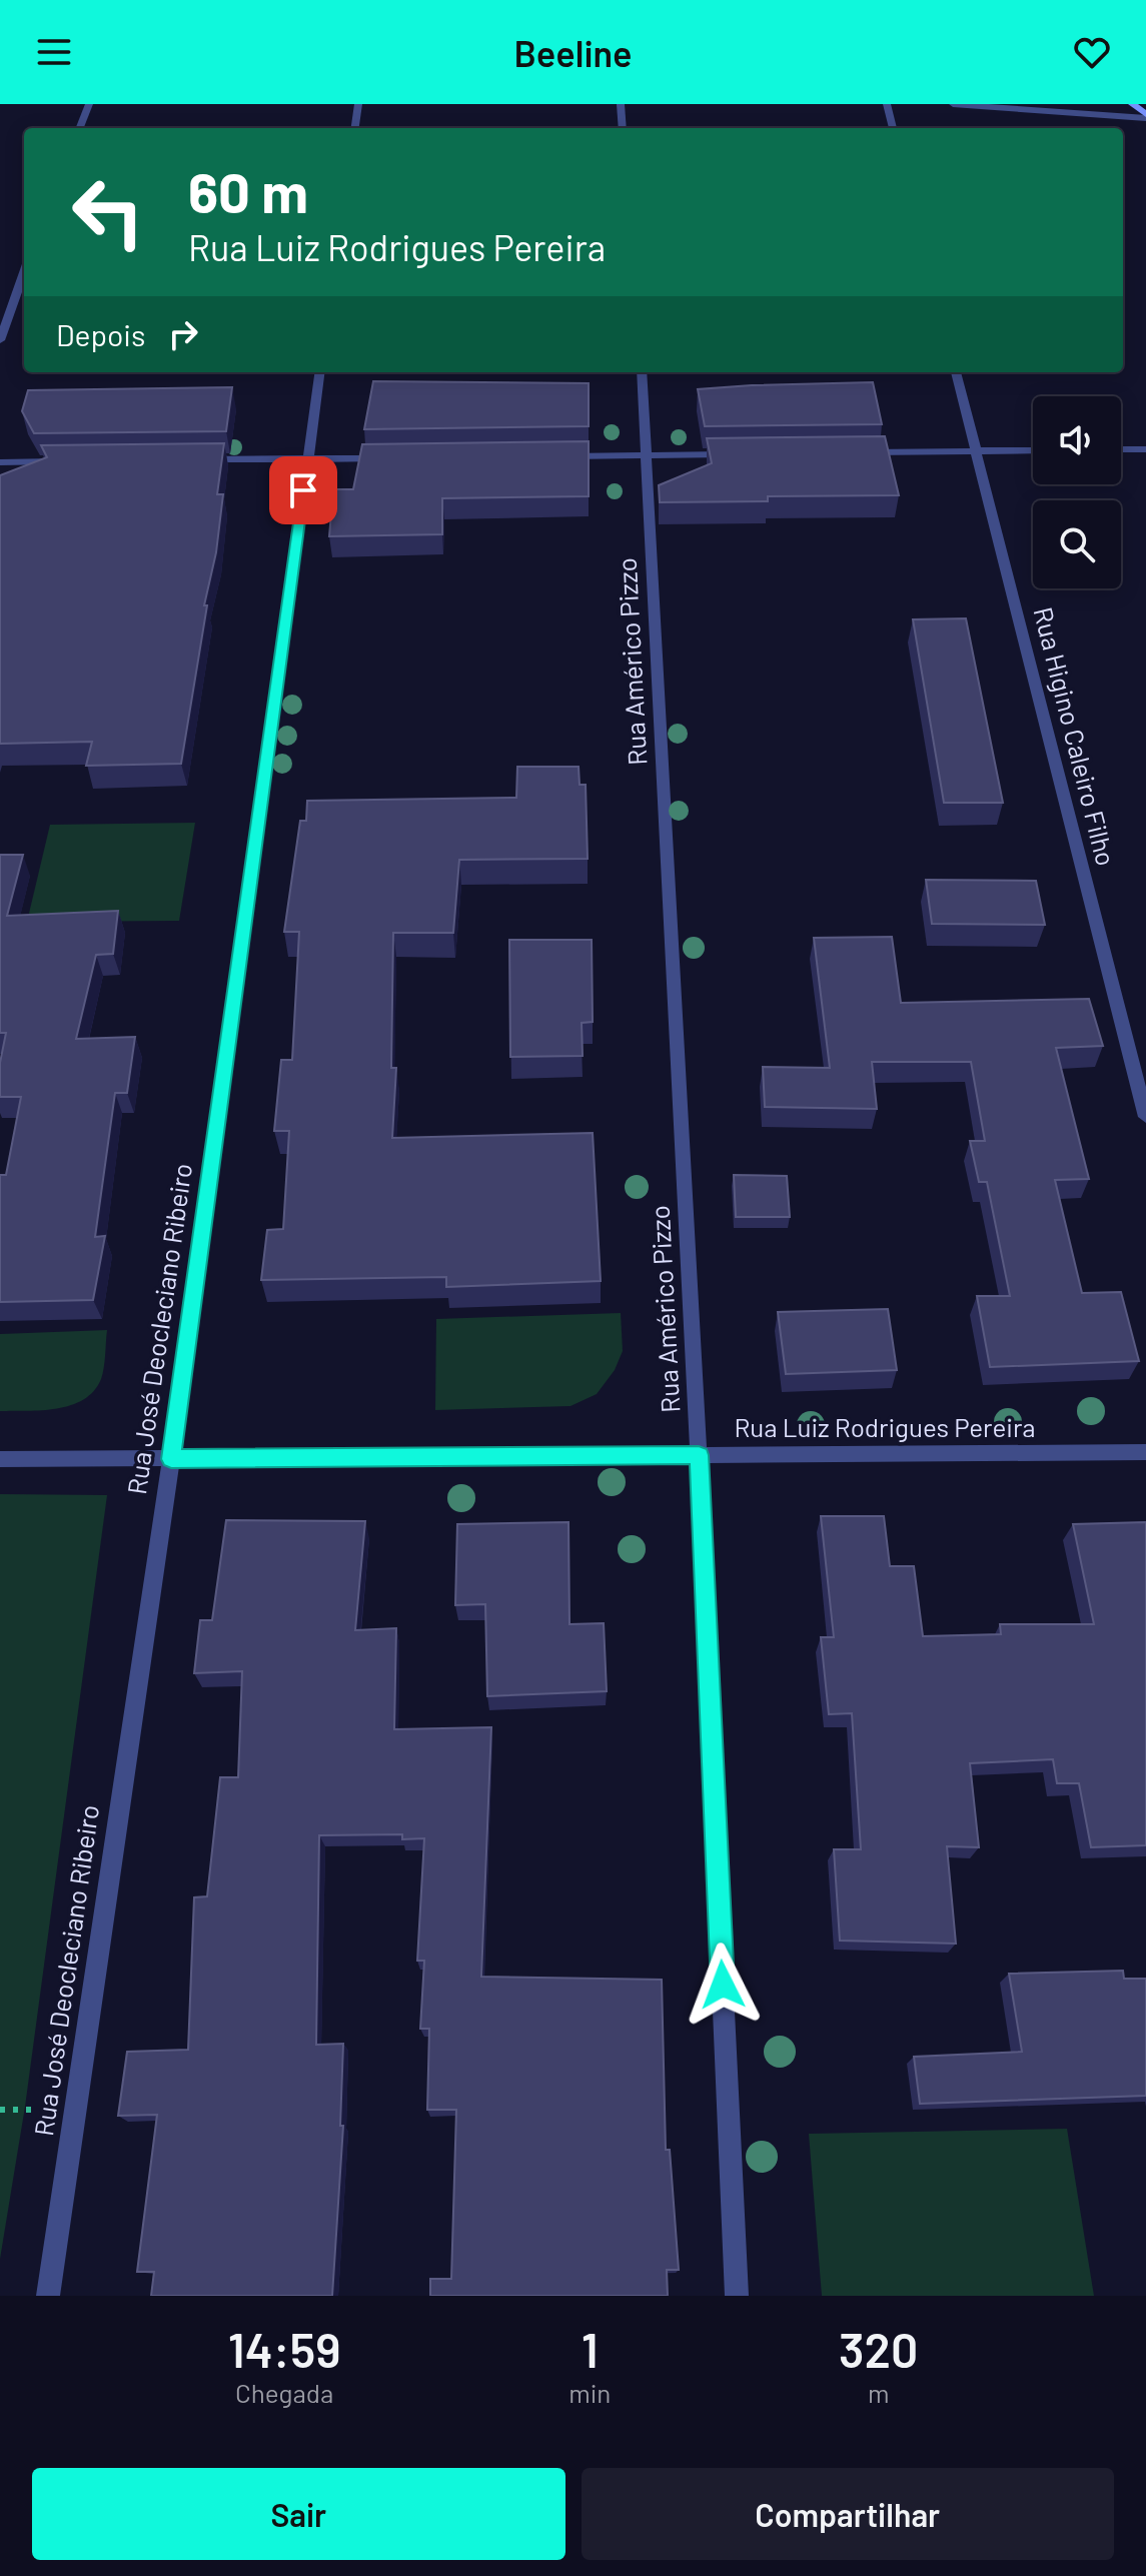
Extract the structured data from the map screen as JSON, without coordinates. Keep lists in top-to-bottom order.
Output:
{
  "streets": {
    "street": [
      "Rua Américo Pizzo",
      "Rua Higino Caleiro Filho",
      "Rua José Deocleciano Ribeiro",
      "Rua Luiz Rodrigues Pereira"
    ]
  },
  "crossings": [
    ["Rua Américo Pizzo", "Rua Luiz Rodrigues Pereira"],
    ["Rua José Deocleciano Ribeiro", "Rua Luiz Rodrigues Pereira"]
  ],
  "page": {
    "header": "Beeline",
    "turn": ["60 m", "Rua Luiz Rodrigues Pereira"],
    "then": "Depois",
    "eta": [
      "14:59",
      "Chegada",
      "1",
      "min",
      "320",
      "m"
    ],
    "buttons": ["Sair", "Compartilhar"]
  }
}
